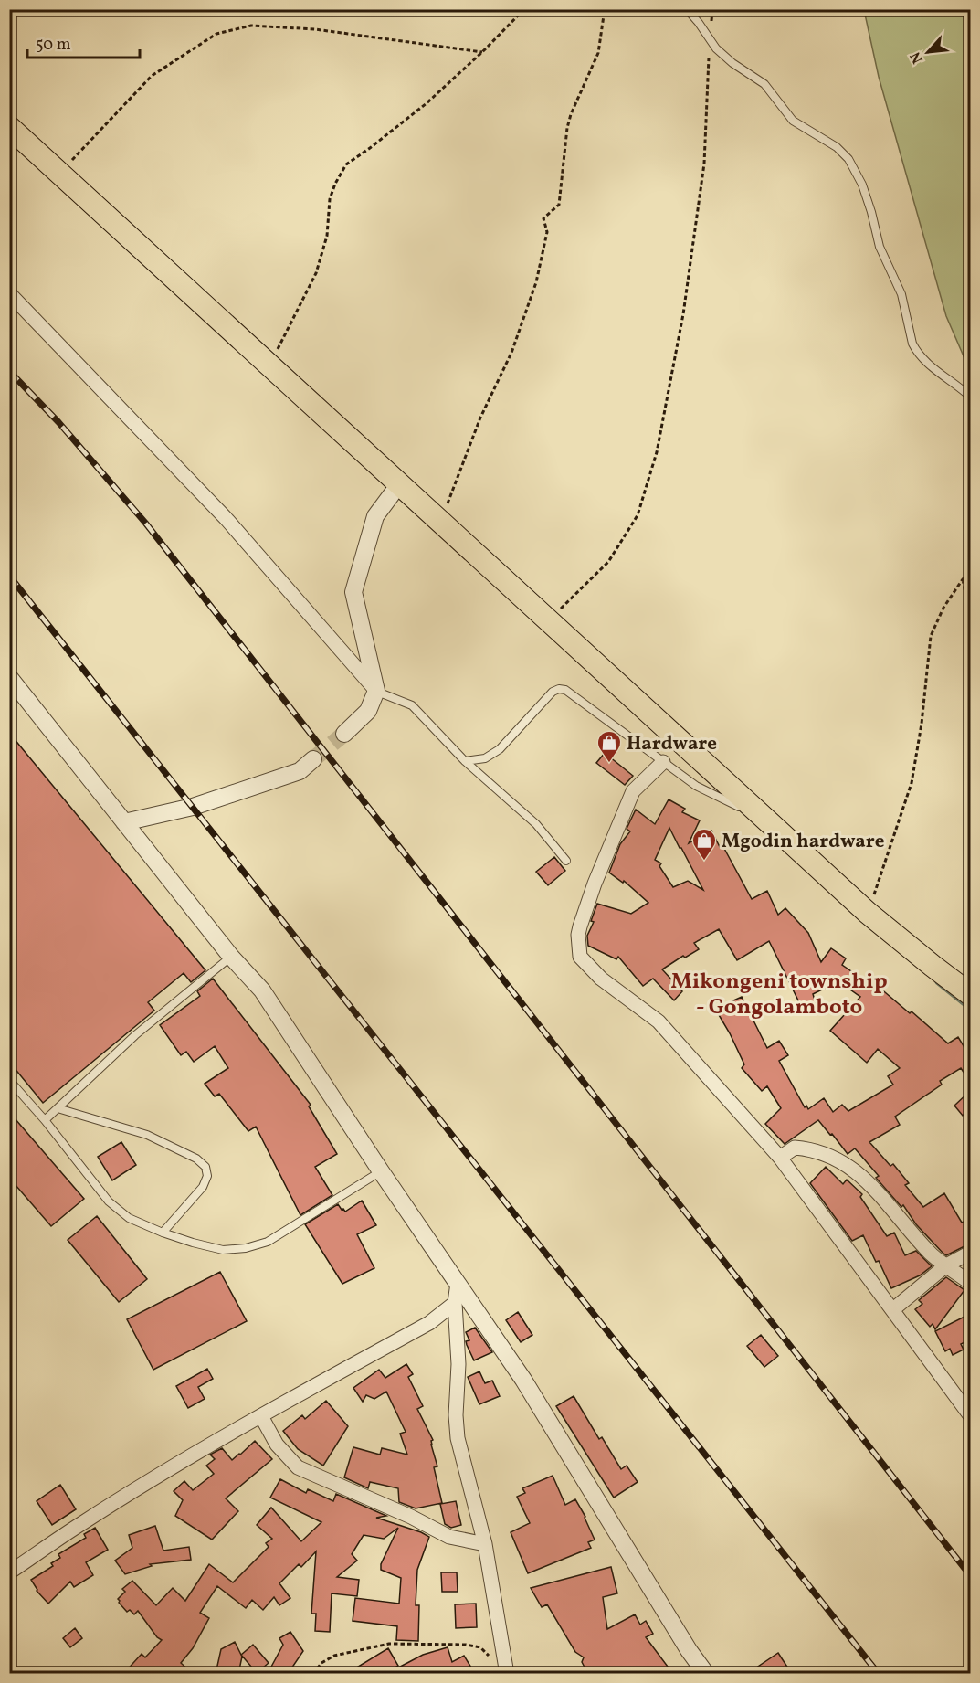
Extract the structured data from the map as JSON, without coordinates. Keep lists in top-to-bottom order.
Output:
{
  "districts": ["Mikongeni township - Gongolamboto"],
  "places": {
    "shop": ["Hardware", "Mgodin hardware"]
  },
  "scale_bar": "50 m",
  "north": "bottom left"
}
